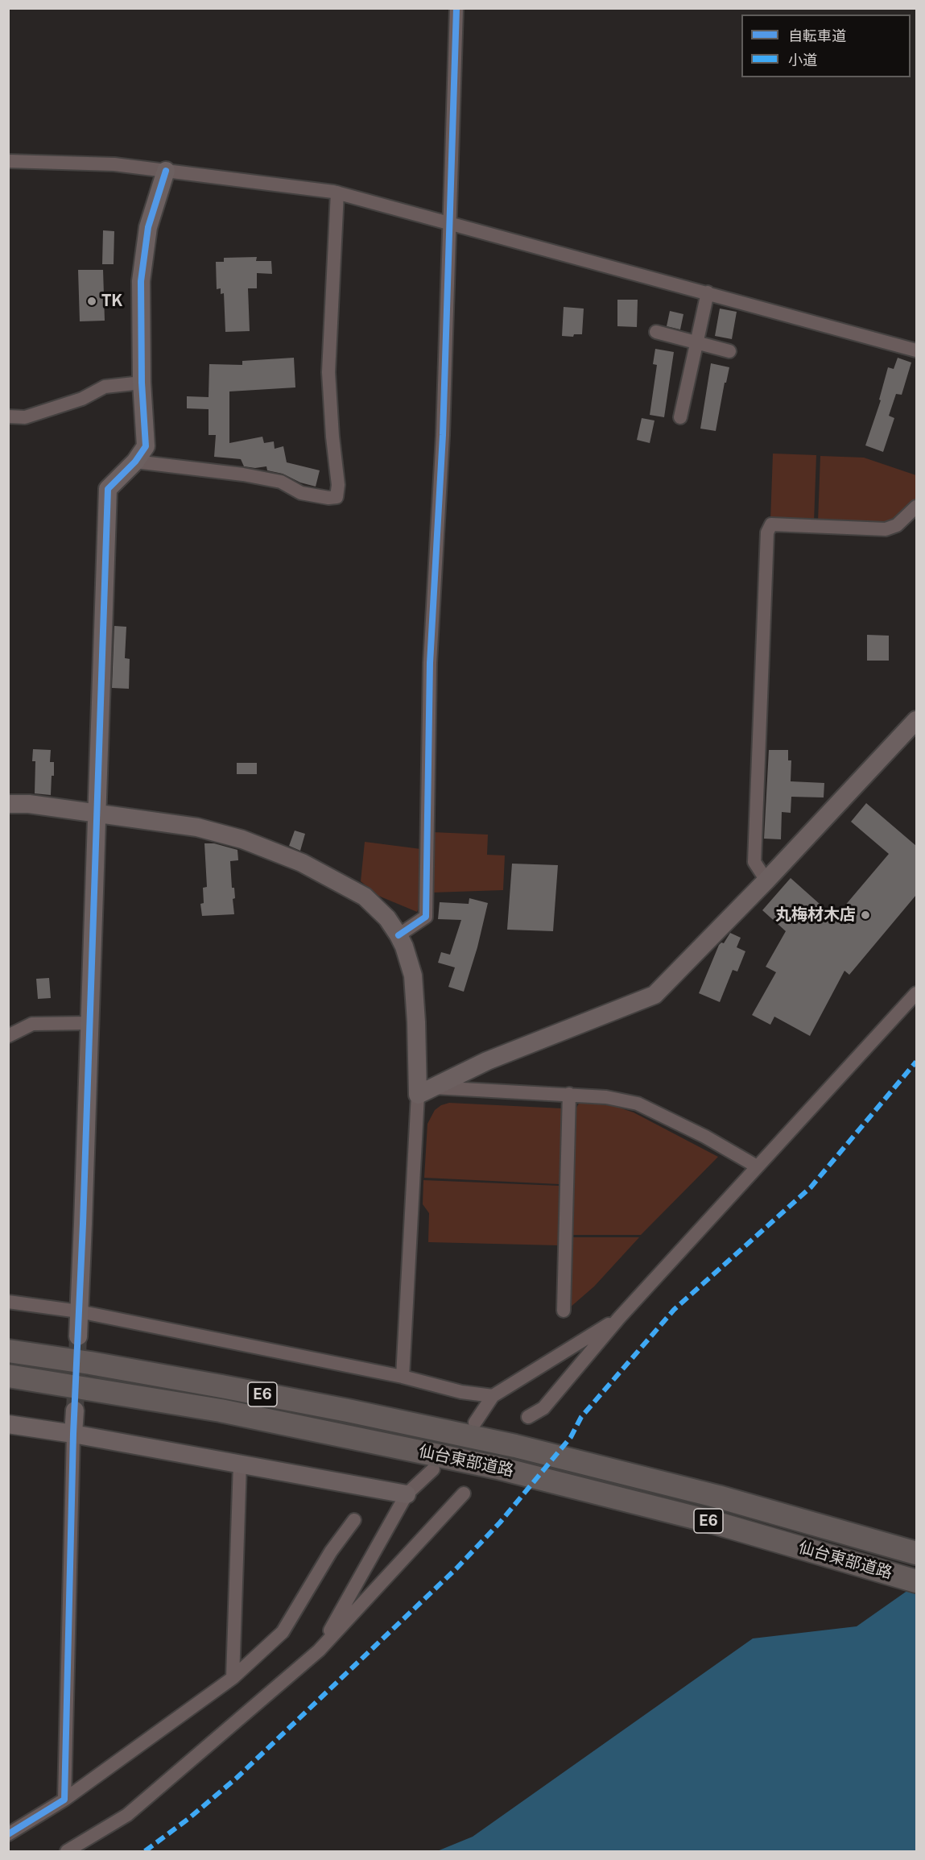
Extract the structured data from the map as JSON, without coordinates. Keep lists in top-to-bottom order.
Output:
{
  "streets": {
    "highway": ["E6", "仙台東部道路"]
  },
  "places": ["TK", "丸梅材木店"],
  "legend": ["自転車道", "小道"]
}
